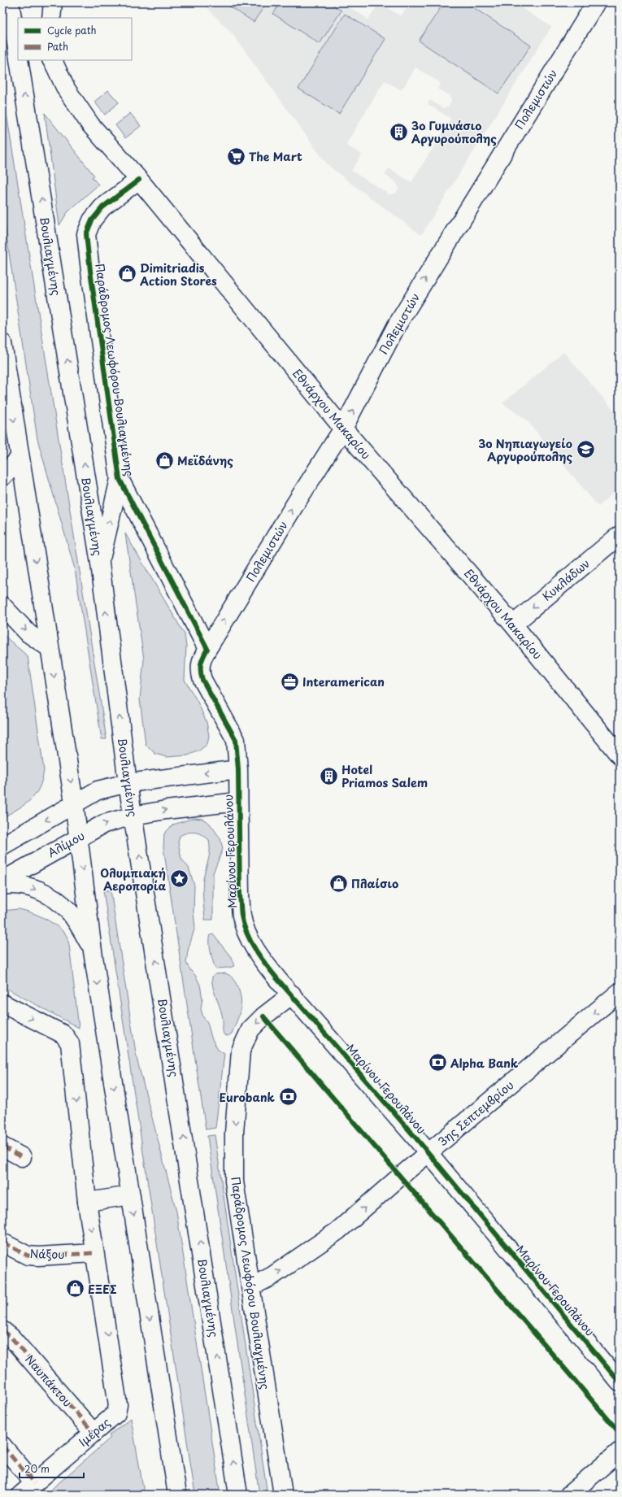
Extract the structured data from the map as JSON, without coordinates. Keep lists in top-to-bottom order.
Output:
{
  "streets": {
    "street": [
      "Πολεμιστών",
      "Βουλιαγμένης",
      "Παράδρομος Λεωφόρου Βουλιαγμένης",
      "Εθνάρχου Μακαρίου",
      "Κυκλάδων",
      "Αλίμου",
      "Μαρίνου Γερουλάνου",
      "3ης Σεπτεμβρίου",
      "Νάξου",
      "Ναυπάκτου",
      "Ιμέρας"
    ]
  },
  "crossings": [
    ["Πολεμιστών", "Παράδρομος Λεωφόρου Βουλιαγμένης"],
    ["Πολεμιστών", "Εθνάρχου Μακαρίου"],
    ["Βουλιαγμένης", "Αλίμου"],
    ["Βουλιαγμένης", "Μαρίνου Γερουλάνου"],
    ["Παράδρομος Λεωφόρου Βουλιαγμένης", "Εθνάρχου Μακαρίου"],
    ["Παράδρομος Λεωφόρου Βουλιαγμένης", "Μαρίνου Γερουλάνου"],
    ["Παράδρομος Λεωφόρου Βουλιαγμένης", "3ης Σεπτεμβρίου"],
    ["Εθνάρχου Μακαρίου", "Κυκλάδων"],
    ["Αλίμου", "Μαρίνου Γερουλάνου"],
    ["Μαρίνου Γερουλάνου", "3ης Σεπτεμβρίου"],
    ["Νάξου", "Ιμέρας"],
    ["Ναυπάκτου", "Ιμέρας"]
  ],
  "one_way": ["Πολεμιστών", "Κυκλάδων"],
  "places": {
    "building": ["3ο Γυμνάσιο Αργυρούπολης", "Hotel Priamos Salem"],
    "supermarket": ["The Mart"],
    "shop": [
      "Dimitriadis Action Stores",
      "Μεϊδάνης",
      "Πλαίσιο",
      "ΕΞΕΣ"
    ],
    "school or university": ["3ο Νηπιαγωγείο Αργυρούπολης"],
    "office": ["Interamerican"],
    "place": ["Ολυμπιακή Αεροπορία"],
    "bank": ["Alpha Bank", "Eurobank"]
  },
  "legend": ["Cycle path", "Path"],
  "scale_bar": "20 m"
}
